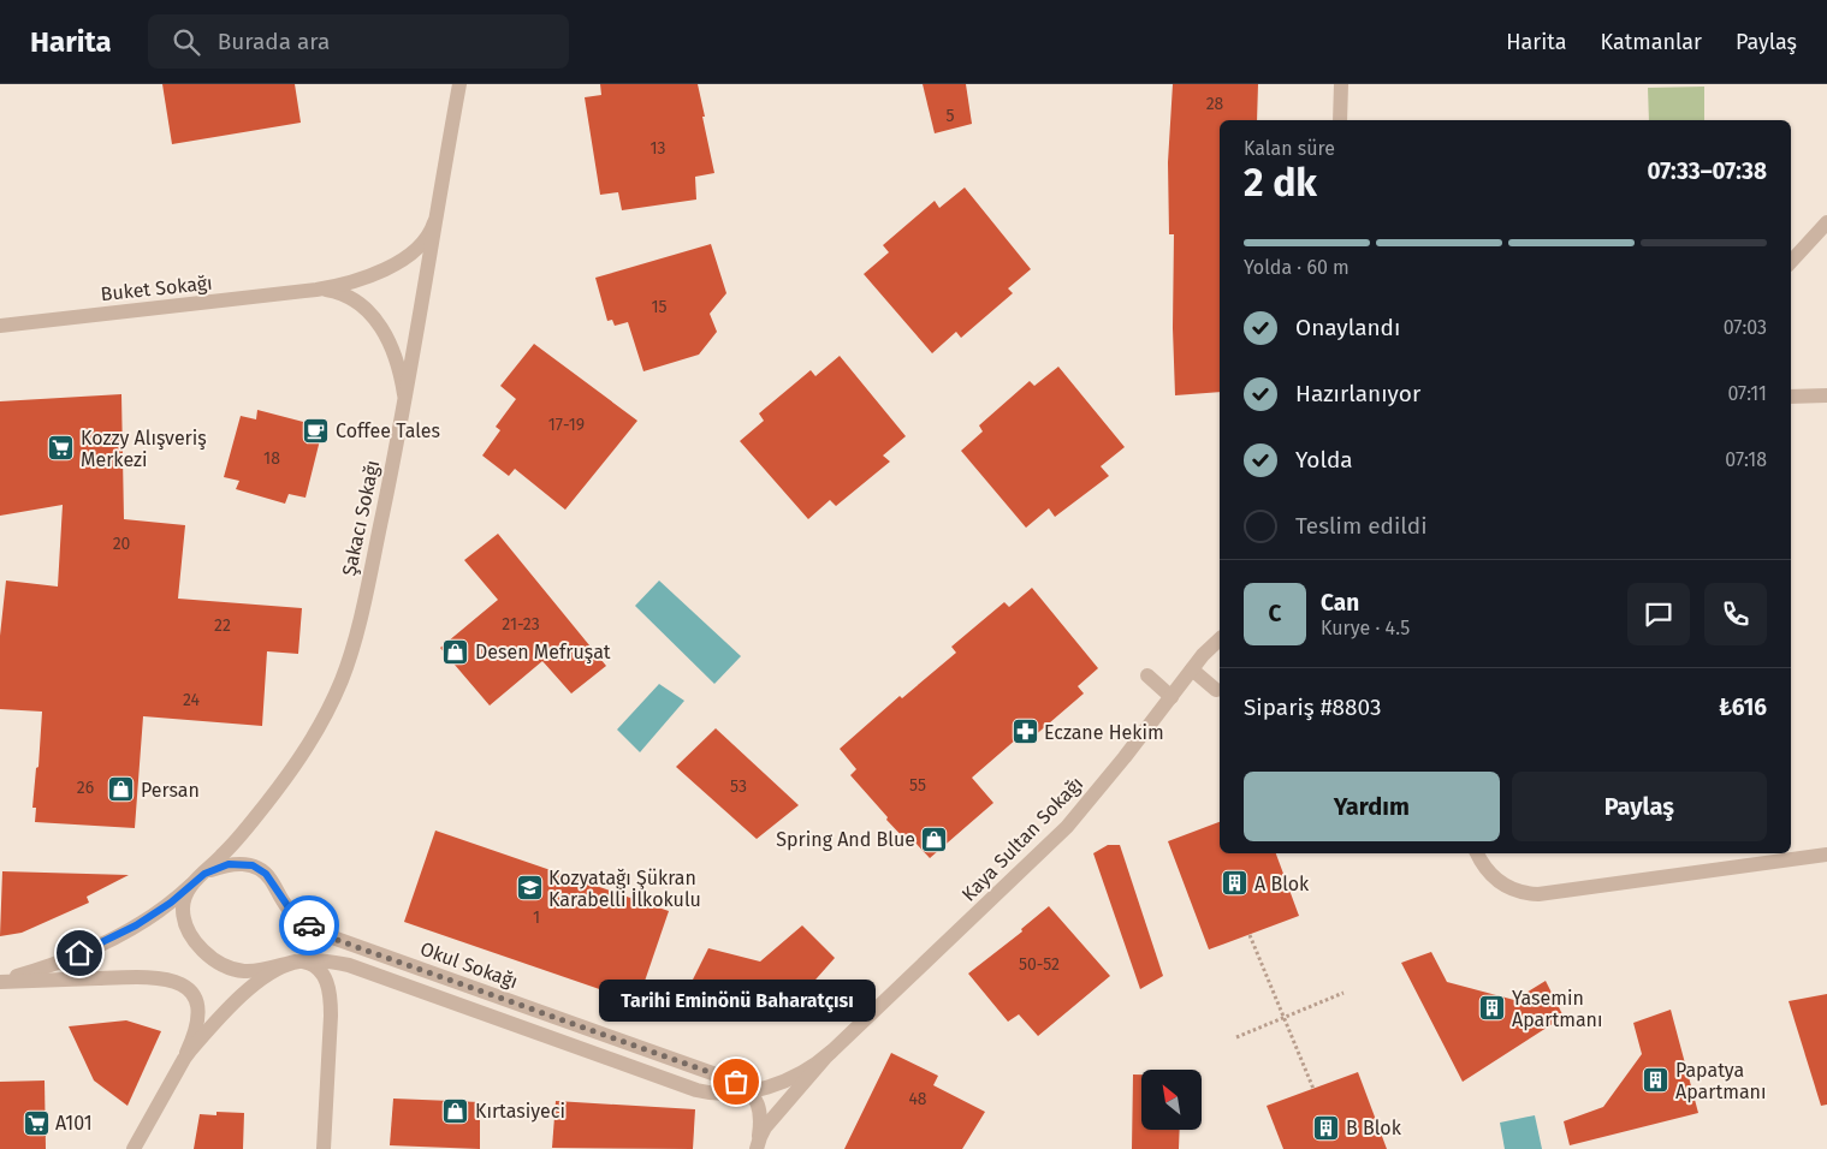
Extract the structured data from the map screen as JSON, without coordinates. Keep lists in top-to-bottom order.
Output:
{
  "streets": {
    "street": [
      "Buket Sokağı",
      "Şakacı Sokağı",
      "Kaya Sultan Sokağı",
      "Okul Sokağı"
    ]
  },
  "crossings": [
    ["Buket Sokağı", "Şakacı Sokağı"],
    ["Şakacı Sokağı", "Okul Sokağı"],
    ["Kaya Sultan Sokağı", "Okul Sokağı"]
  ],
  "places": {
    "cafe": ["Coffee Tales"],
    "supermarket": ["Kozzy Alışveriş Merkezi", "A101"],
    "shop": [
      "Desen Mefruşat",
      "Persan",
      "Spring And Blue",
      "Kırtasiyeci"
    ],
    "pharmacy": ["Eczane Hekim"],
    "building": [
      "A Blok",
      "Yasemin Apartmanı",
      "Papatya Apartmanı",
      "B Blok"
    ],
    "school or university": ["Kozyatağı Şükran Karabelli İlkokulu"],
    "other": ["Tarihi Eminönü Baharatçısı"]
  },
  "house_numbers": [
    "28",
    "5",
    "13",
    "15",
    "17-19",
    "18",
    "20",
    "21-23",
    "22",
    "24",
    "55",
    "53",
    "26",
    "1",
    "50-52",
    "48"
  ],
  "north": "top left",
  "page": {
    "header": "Harita",
    "search": "Burada ara",
    "nav": ["Harita", "Katmanlar", "Paylaş"],
    "heading": ["2 dk", "Kalan süre", "07:33–07:38"],
    "panel": [
      "Can",
      "Kurye · 4.5",
      "Sipariş #8803",
      "₺616"
    ],
    "bar": "Yolda · 60 m",
    "list": [
      ["Onaylandı", "07:03"],
      ["Hazırlanıyor", "07:11"],
      ["Yolda", "07:18"],
      "Teslim edildi"
    ],
    "round": "C",
    "buttons": ["Yardım", "Paylaş"],
    "bubble": "Tarihi Eminönü Baharatçısı"
  }
}
